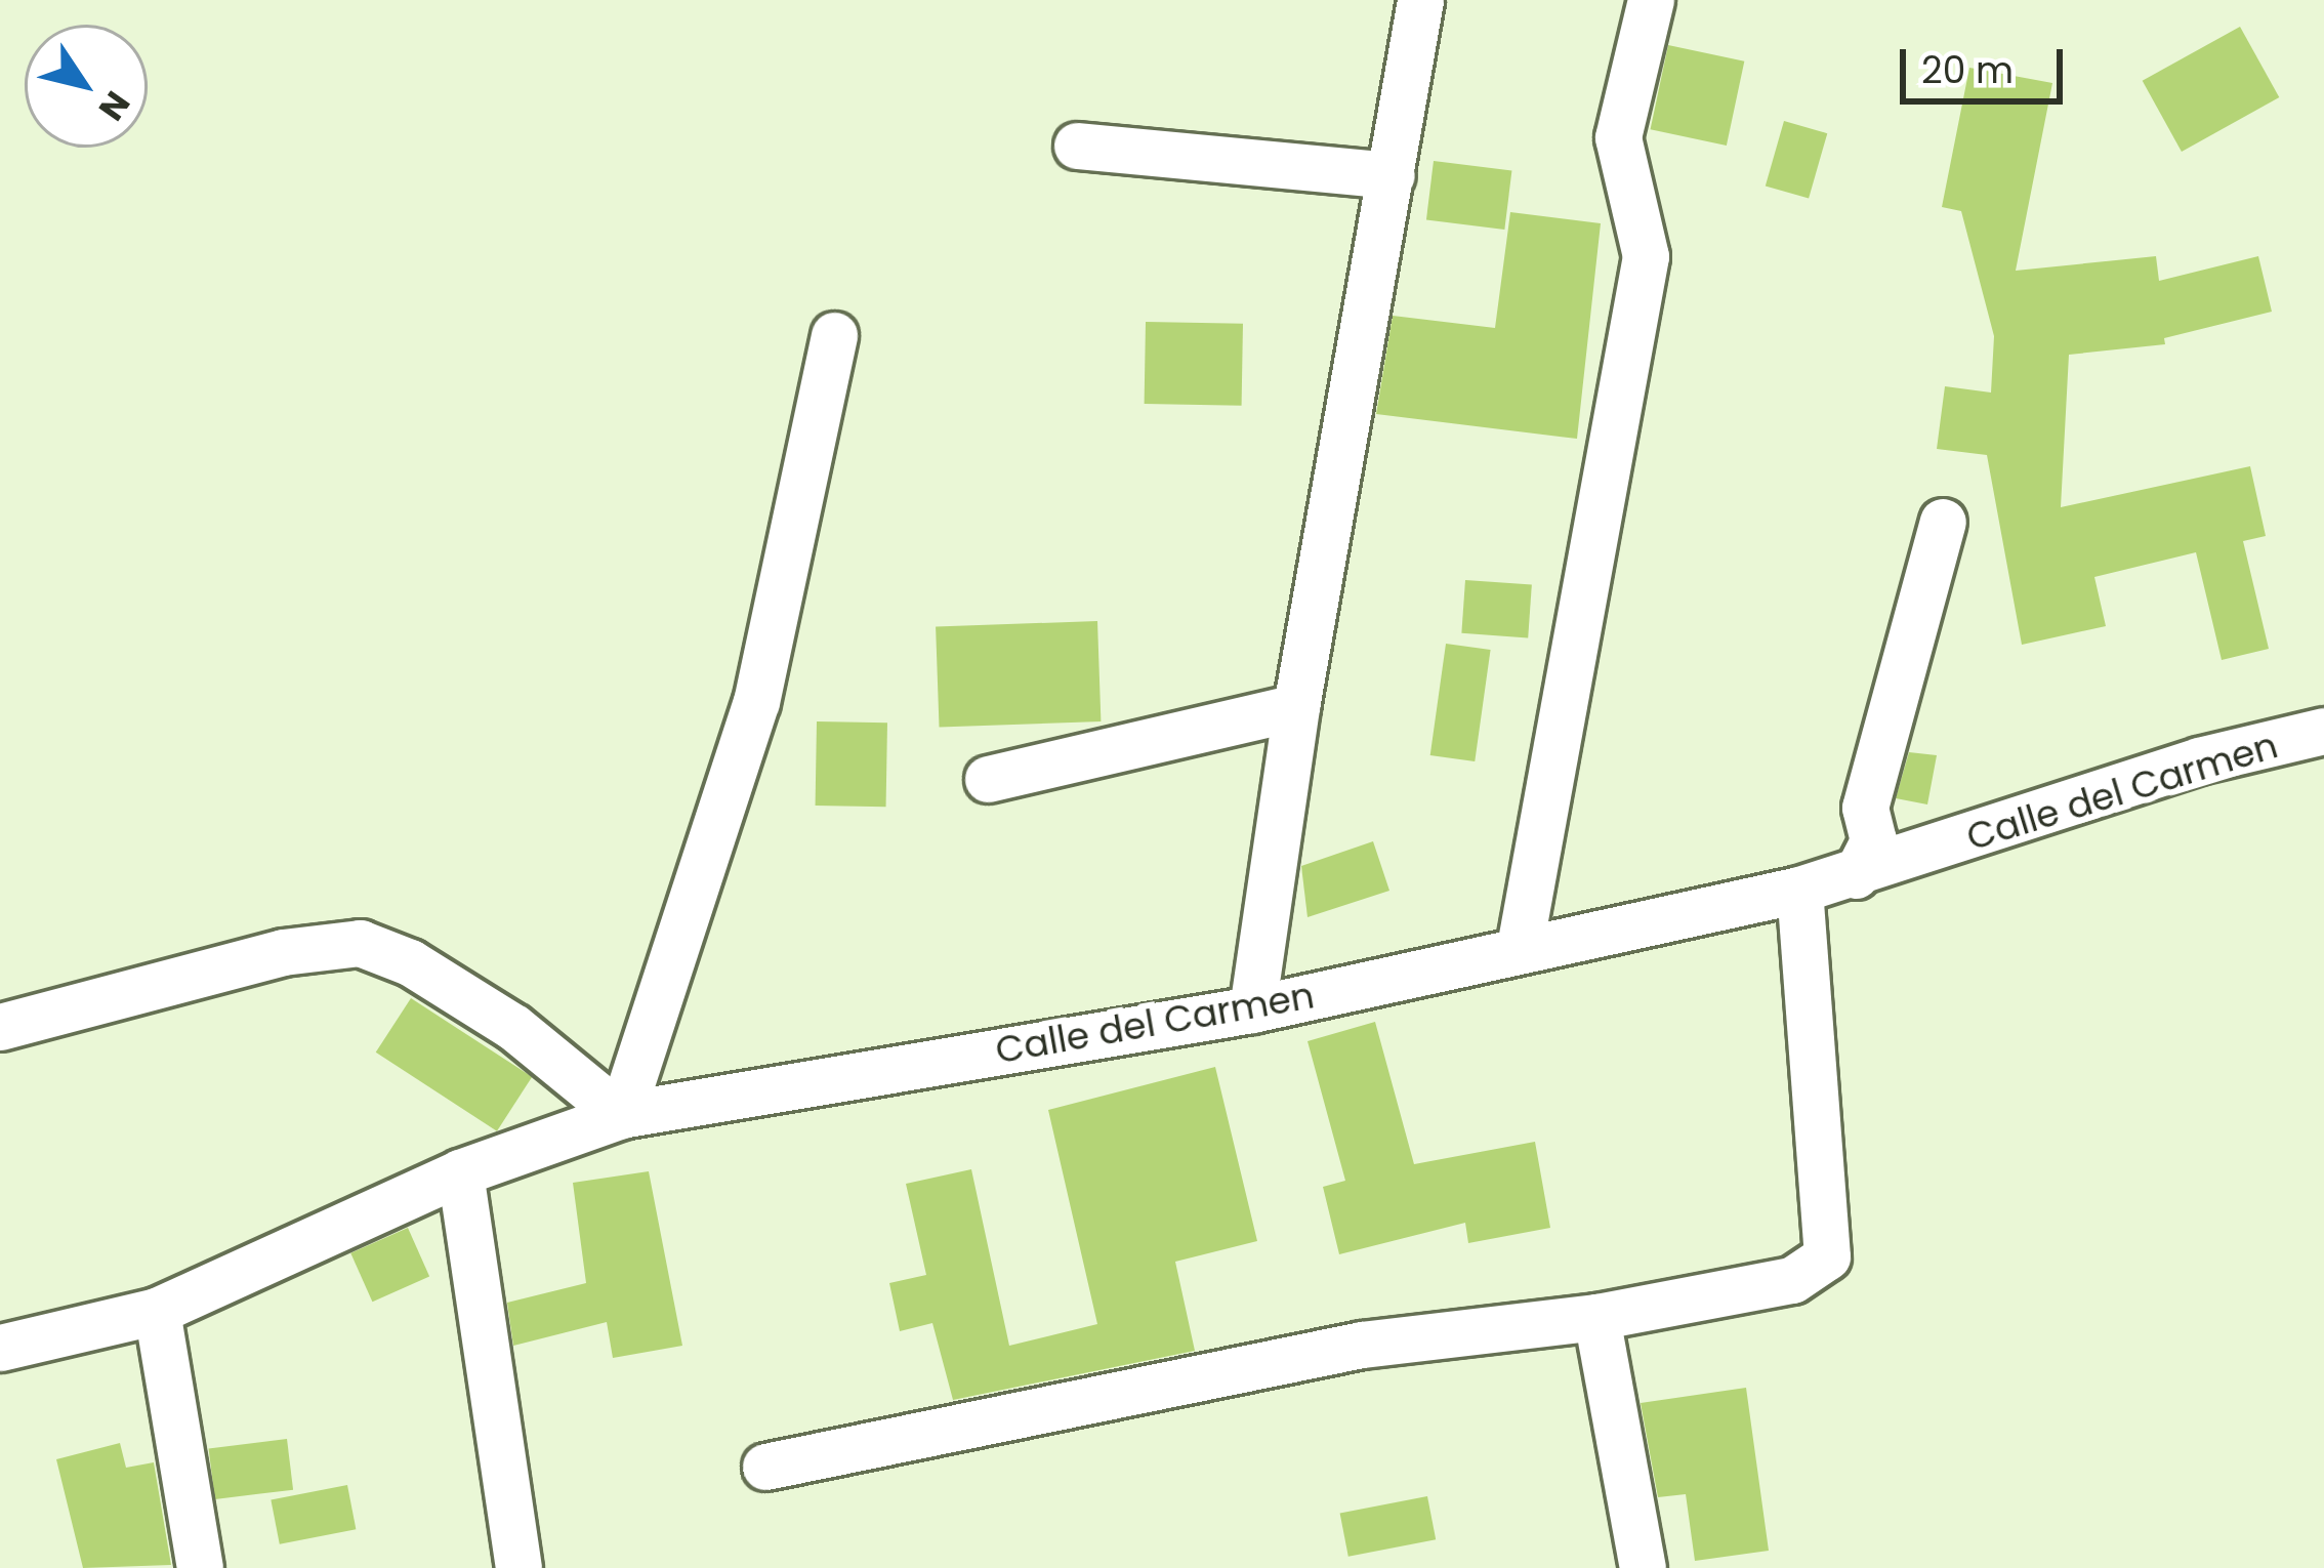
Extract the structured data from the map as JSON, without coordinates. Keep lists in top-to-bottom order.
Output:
{
  "streets": {
    "street": ["Calle del Carmen"]
  },
  "scale_bar": "20 m",
  "north": "bottom right"
}
